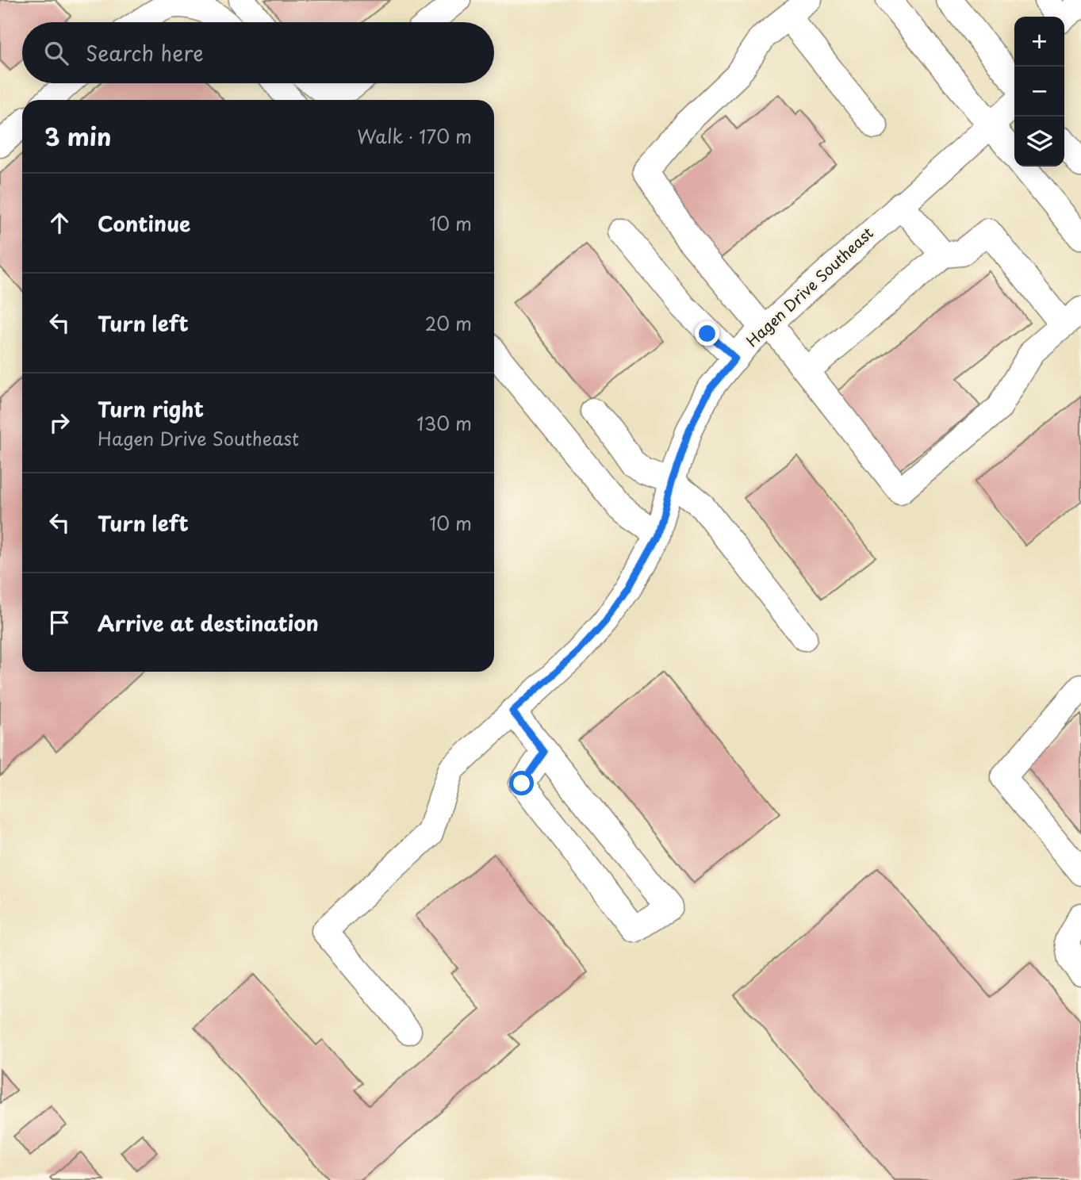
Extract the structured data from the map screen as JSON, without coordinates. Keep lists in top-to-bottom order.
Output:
{
  "streets": {
    "street": ["Hagen Drive Southeast"]
  },
  "page": {
    "map_buttons": ["+", "−"],
    "search": "Search here",
    "heading": ["3 min", "Walk · 170 m"],
    "list": [
      ["Continue", "10 m"],
      ["Turn left", "20 m"],
      ["Turn right", "Hagen Drive Southeast", "130 m"],
      ["Turn left", "10 m"],
      "Arrive at destination"
    ]
  }
}
